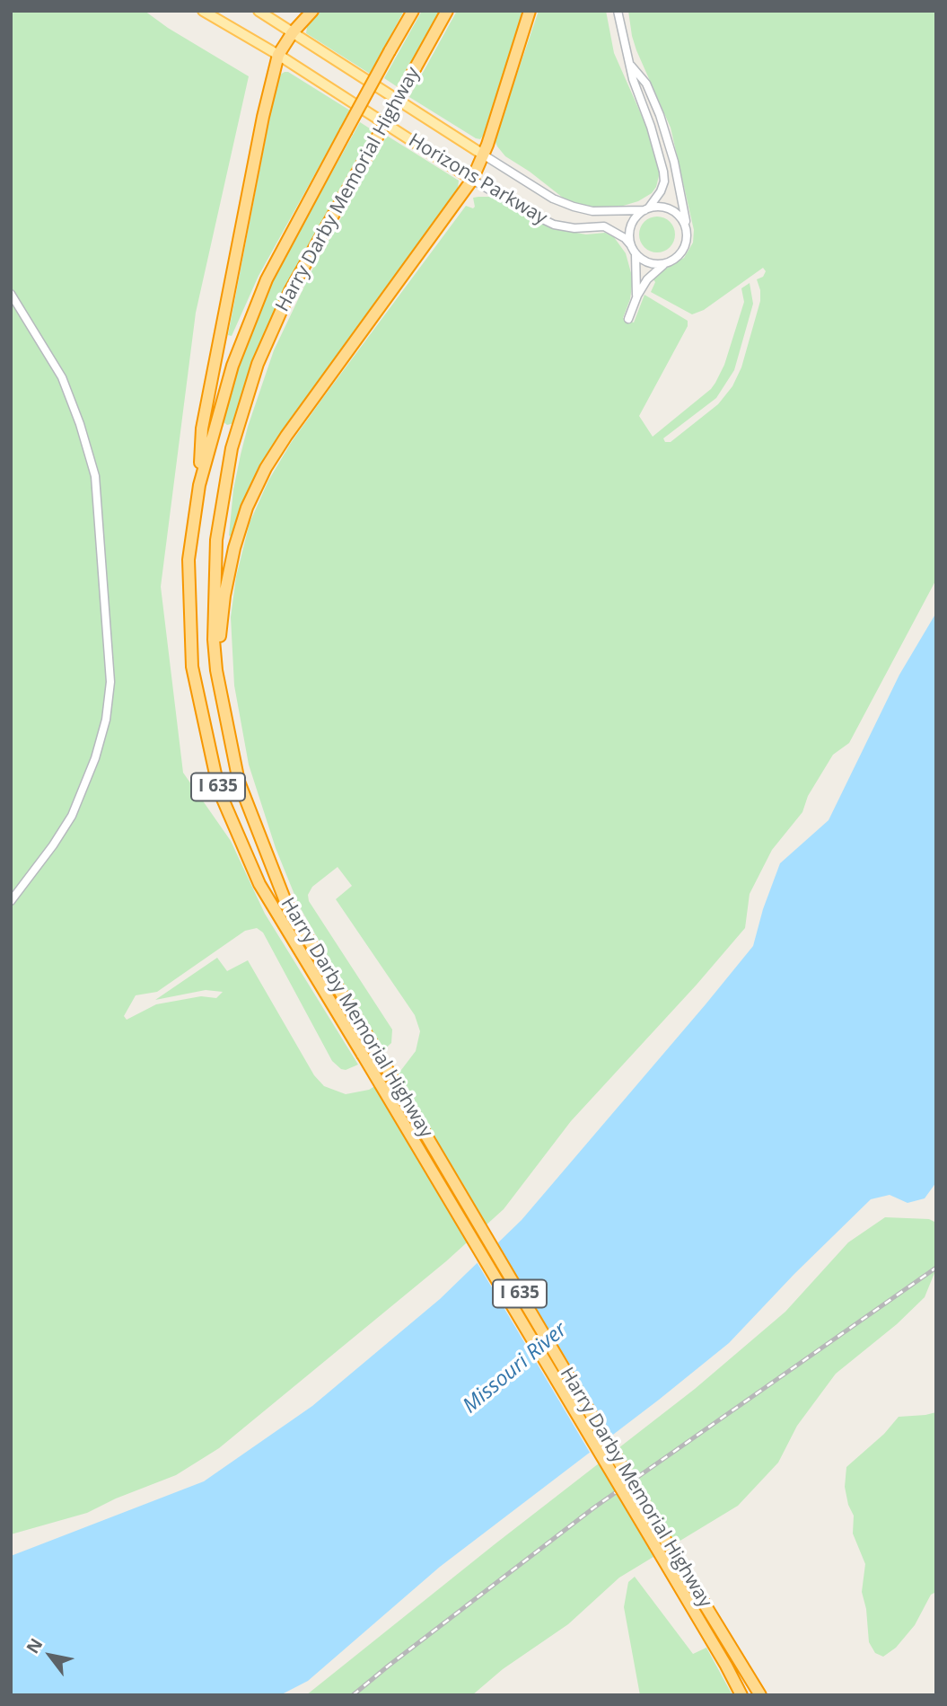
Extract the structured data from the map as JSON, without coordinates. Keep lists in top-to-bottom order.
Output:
{
  "streets": {
    "highway": ["Harry Darby Memorial Highway", "I 635"],
    "main road": ["Horizons Parkway"]
  },
  "water": ["Missouri River"],
  "north": "top left"
}
